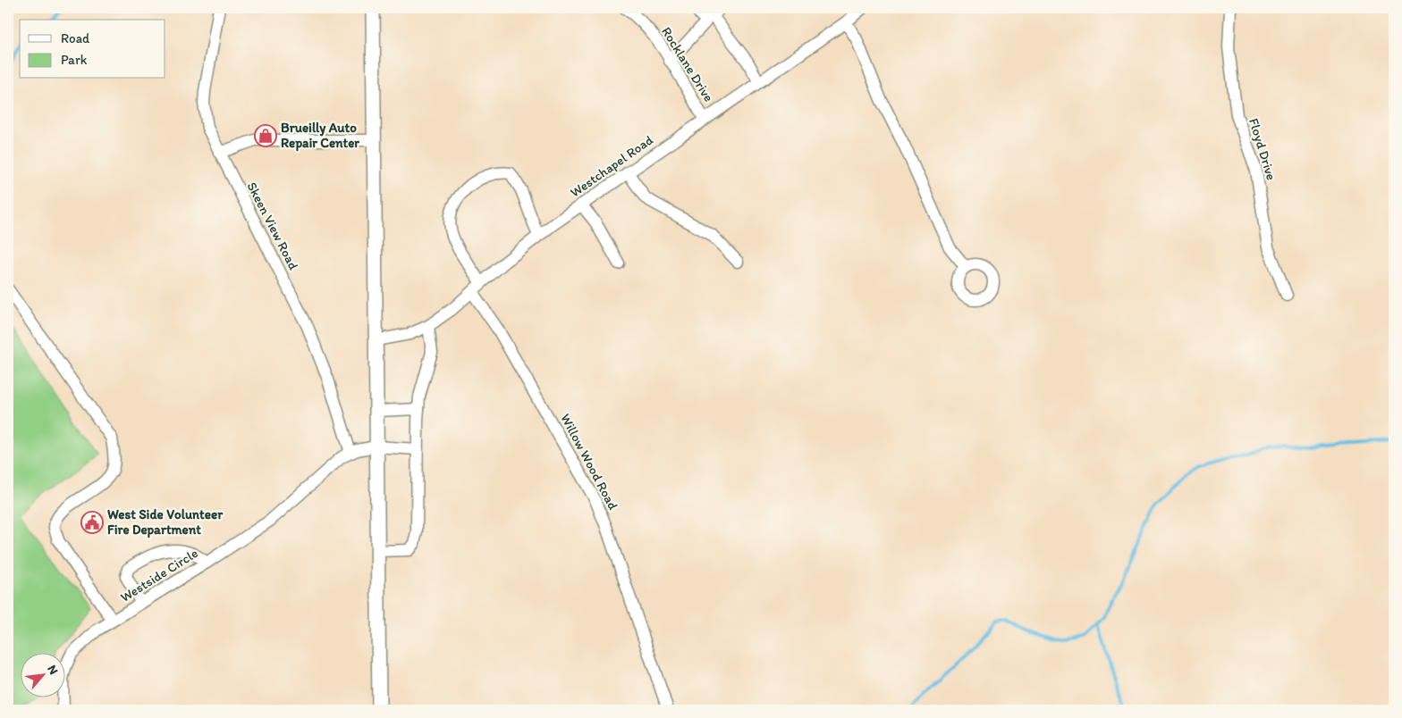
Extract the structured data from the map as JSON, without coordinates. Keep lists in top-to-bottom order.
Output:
{
  "streets": {
    "street": [
      "Rocklane Drive",
      "Floyd Drive",
      "Westchapel Road",
      "Skeen View Road",
      "Willow Wood Road",
      "Westside Circle"
    ]
  },
  "crossings": [
    ["Rocklane Drive", "Westchapel Road"],
    ["Westchapel Road", "Willow Wood Road"],
    ["Skeen View Road", "Westside Circle"]
  ],
  "places": {
    "shop": ["Brueilly Auto Repair Center"],
    "public building": ["West Side Volunteer Fire Department"]
  },
  "legend": ["Road", "Park"],
  "north": "top right"
}
